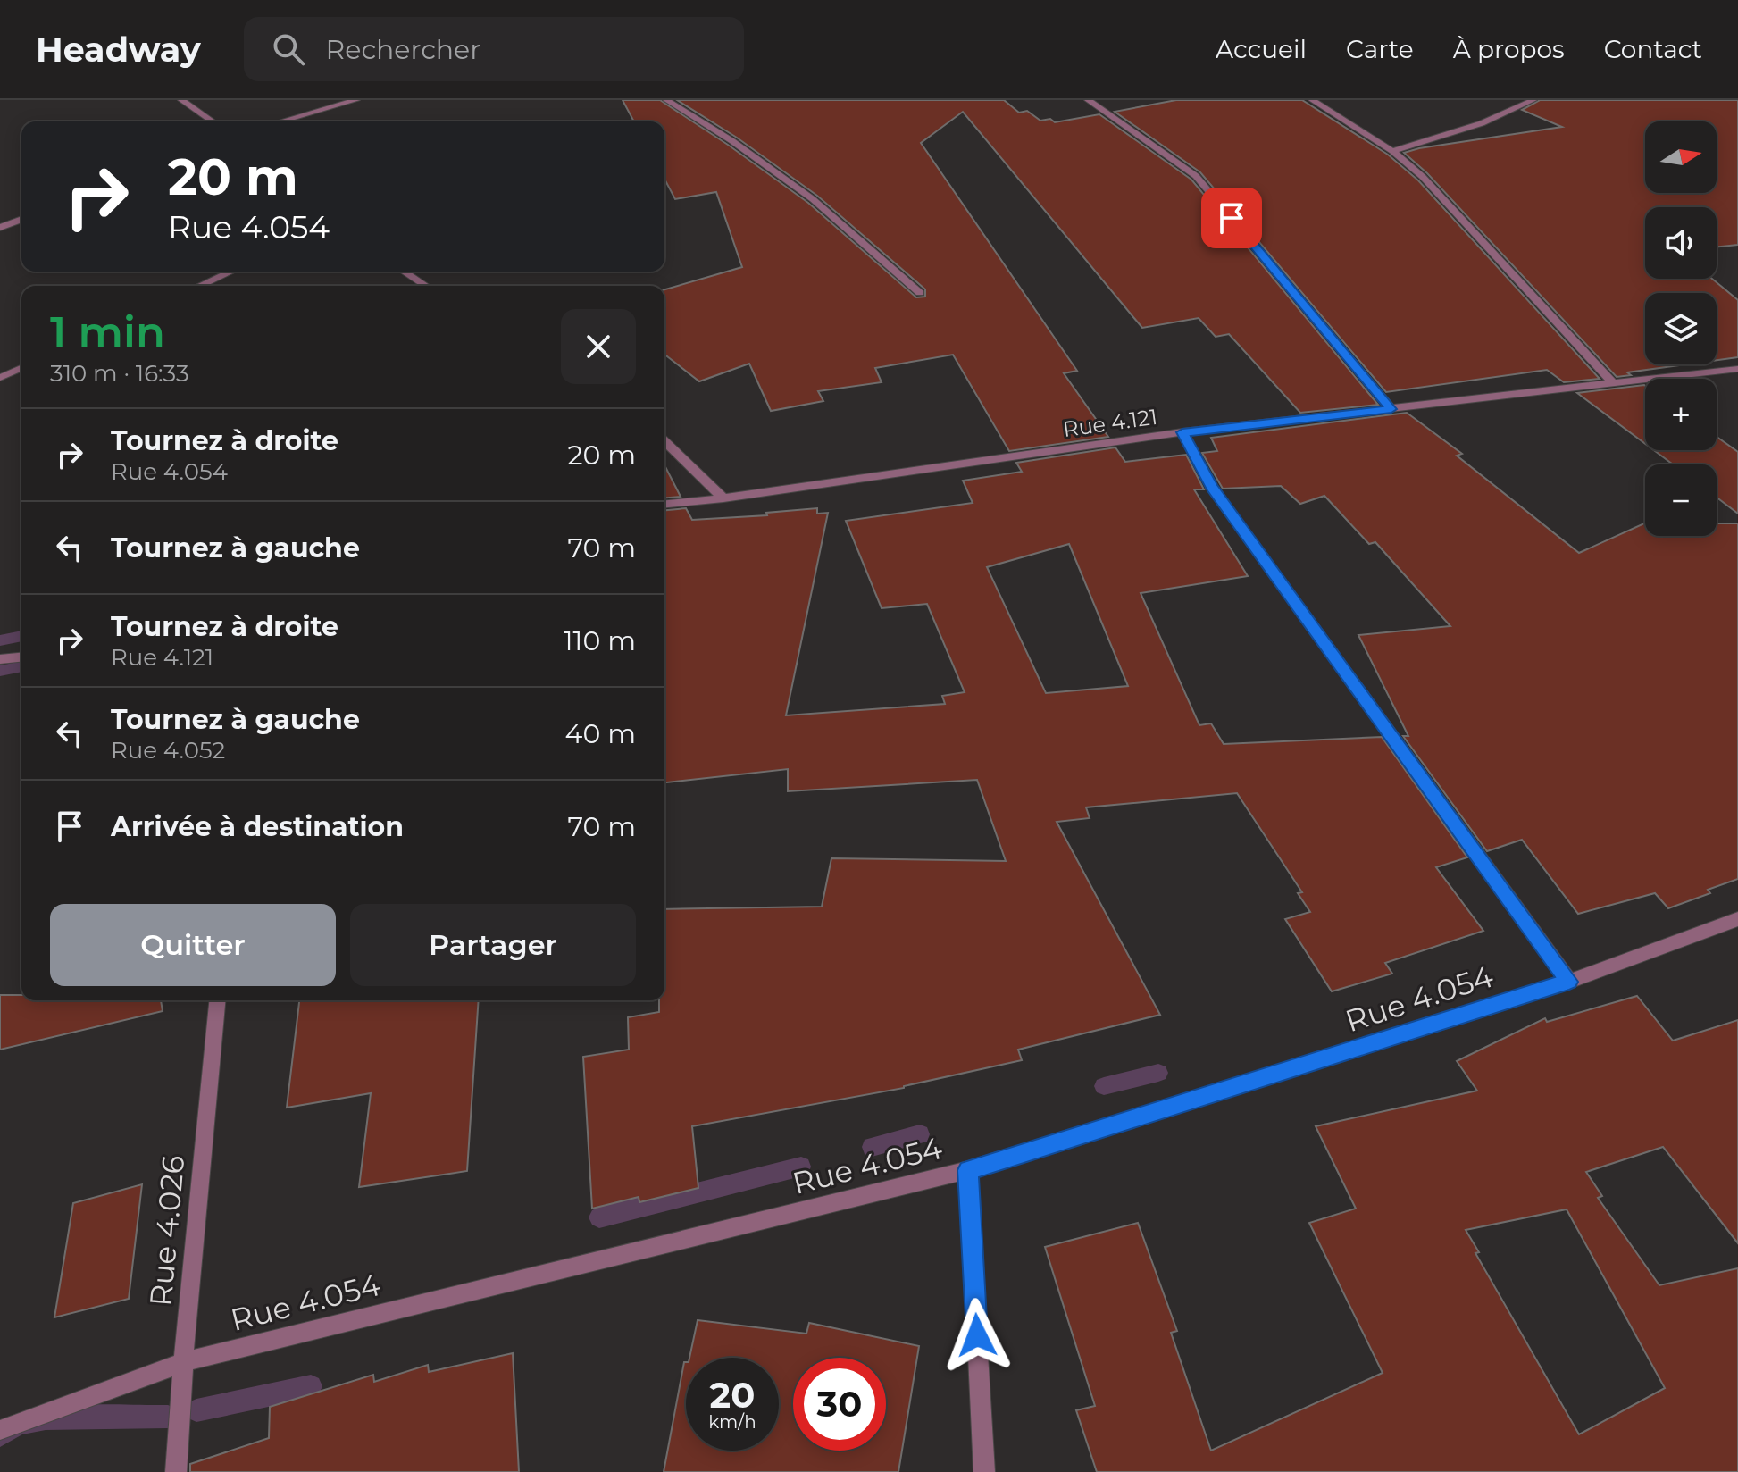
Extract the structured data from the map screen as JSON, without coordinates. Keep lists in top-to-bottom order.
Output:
{
  "streets": {
    "street": ["Rue 4.121", "Rue 4.054", "Rue 4.026"]
  },
  "crossings": [
    ["Rue 4.054", "Rue 4.026"]
  ],
  "north": "right",
  "page": {
    "header": "Headway",
    "search": "Rechercher",
    "nav": [
      "Accueil",
      "Carte",
      "À propos",
      "Contact"
    ],
    "map_buttons": ["+", "−"],
    "turn": ["20 m", "Rue 4.054"],
    "heading": ["1 min", "310 m · 16:33"],
    "list": [
      {
        "name": "Tournez à droite",
        "note": "Rue 4.054",
        "value": "20 m"
      },
      {
        "name": "Tournez à gauche",
        "value": "70 m"
      },
      {
        "name": "Tournez à droite",
        "note": "Rue 4.121",
        "value": "110 m"
      },
      {
        "name": "Tournez à gauche",
        "note": "Rue 4.052",
        "value": "40 m"
      },
      {
        "name": "Arrivée à destination",
        "value": "70 m"
      }
    ],
    "buttons": ["Quitter", "Partager"],
    "speed": "20 km/h",
    "limit": "30"
  }
}
